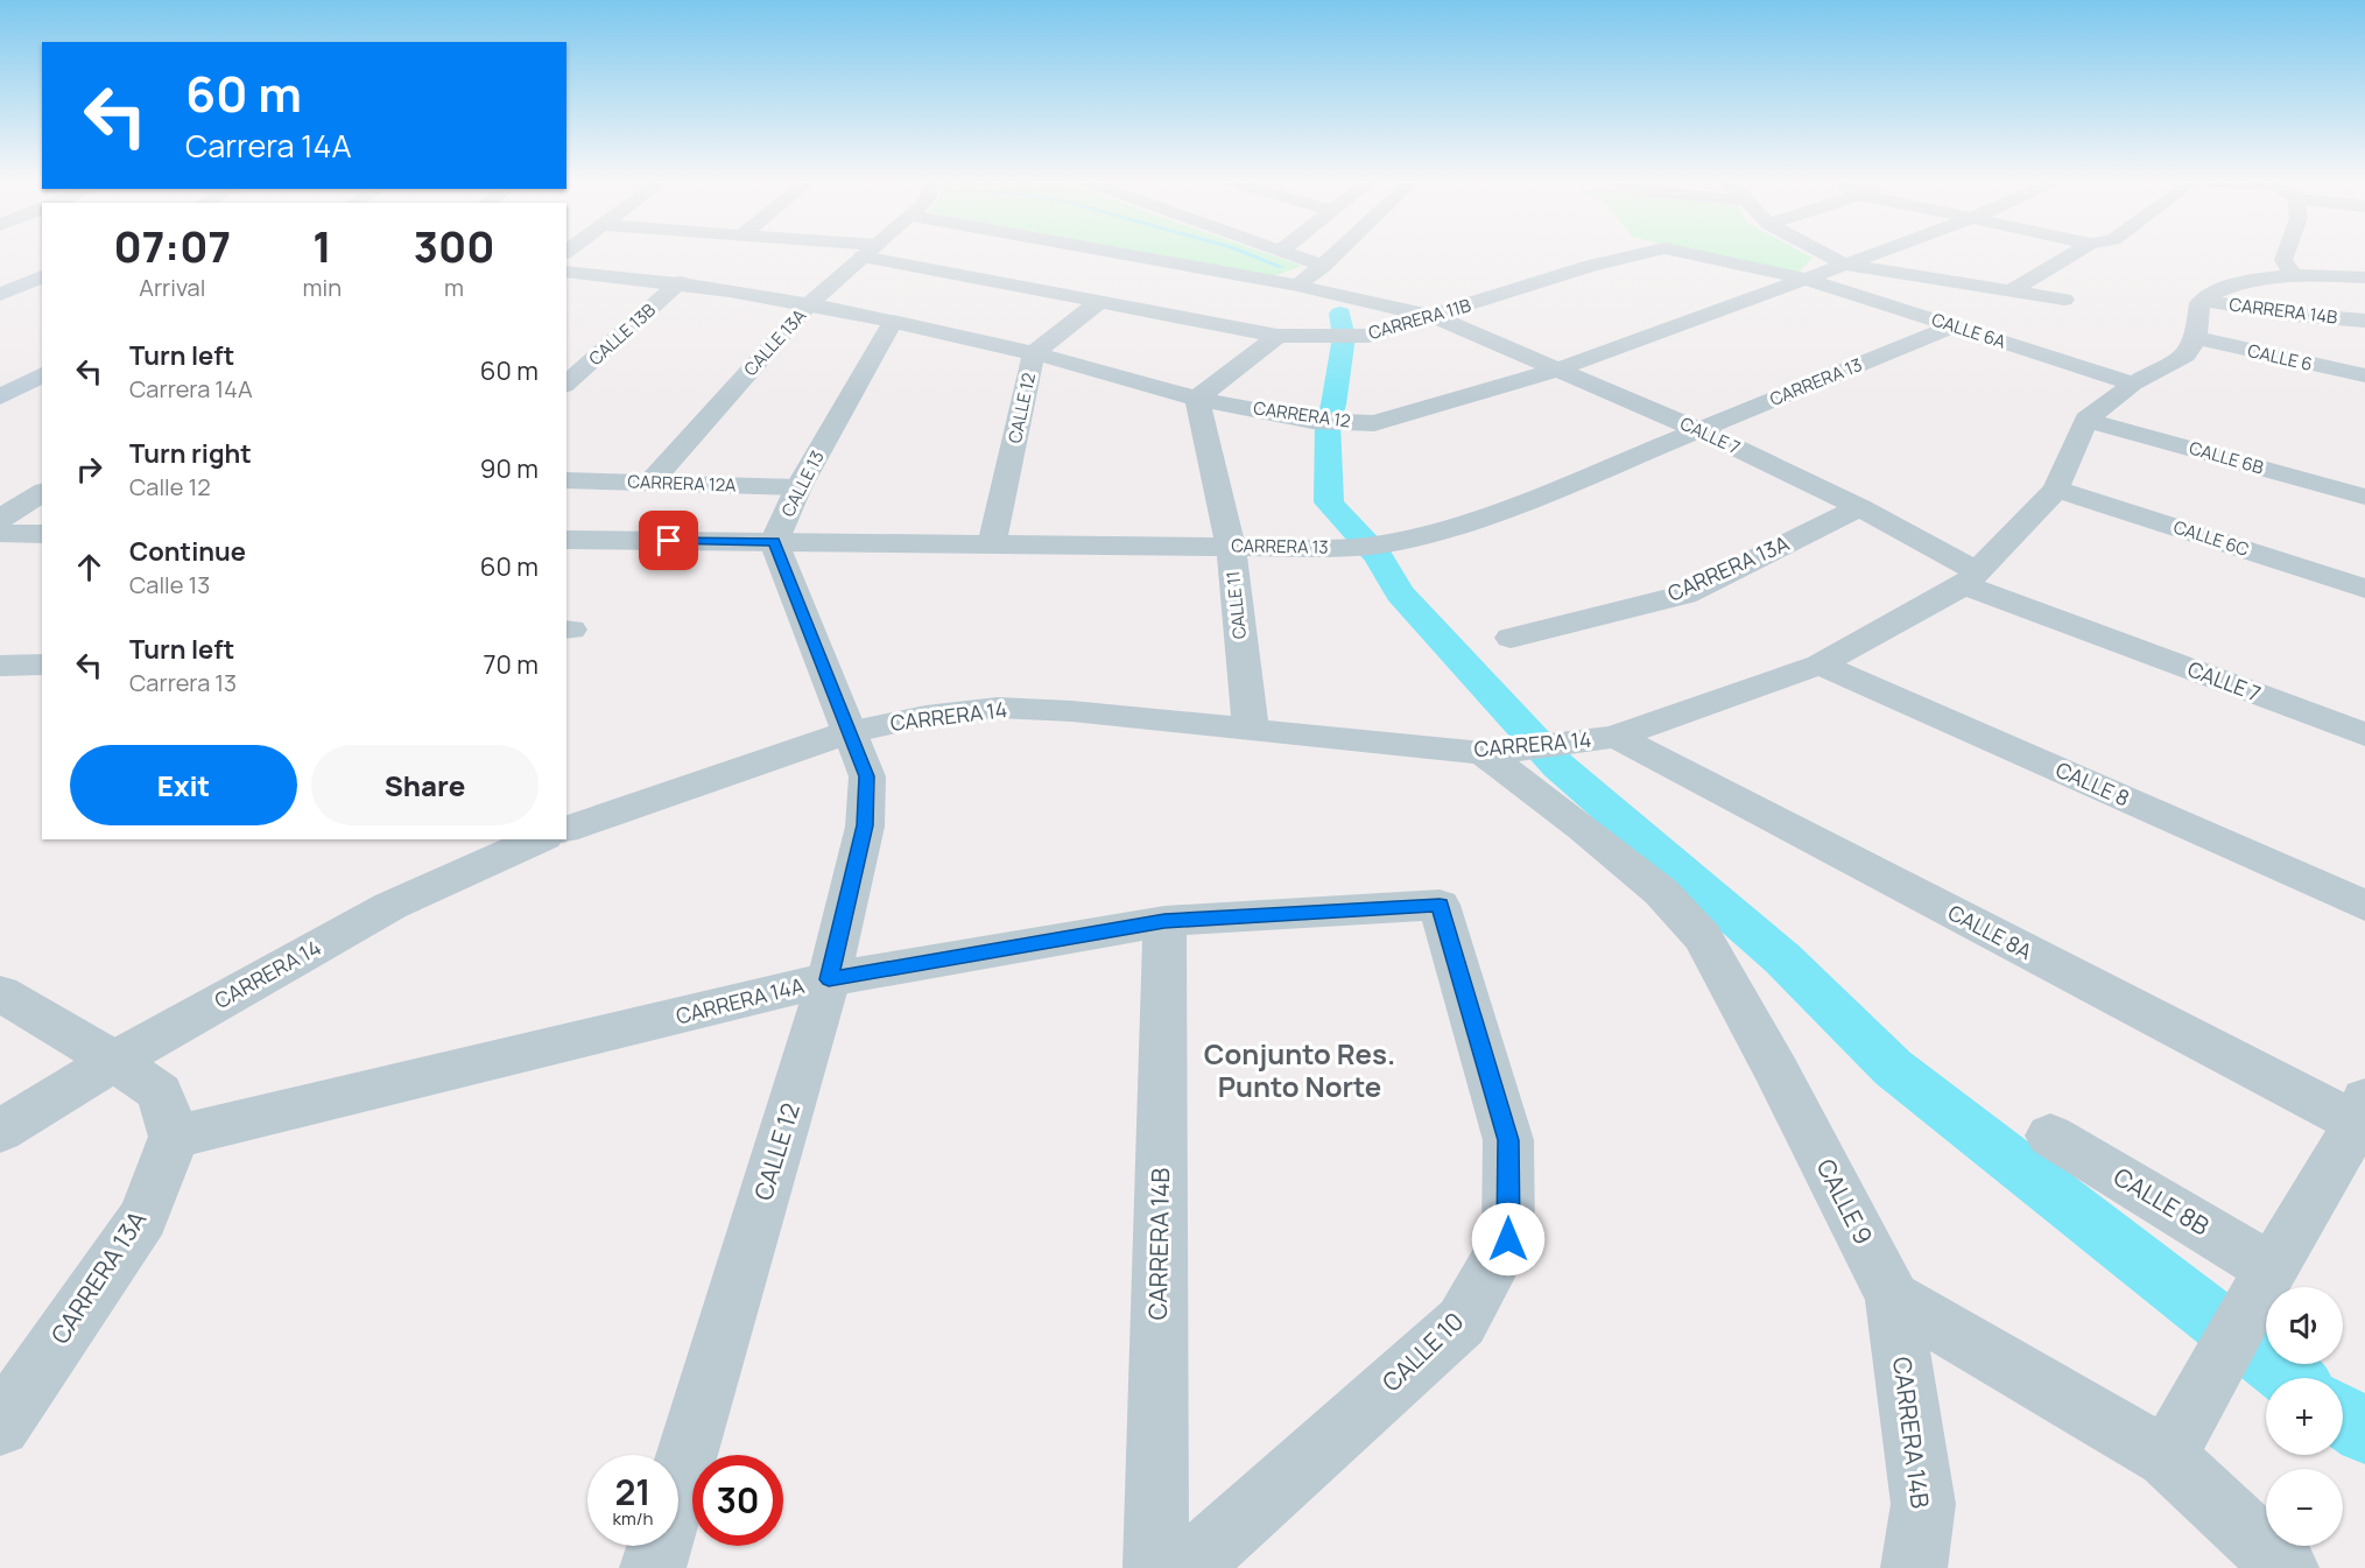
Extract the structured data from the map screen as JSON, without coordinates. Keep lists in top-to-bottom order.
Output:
{
  "streets": {
    "street": [
      "CARRERA 14B",
      "CARRERA 11B",
      "CALLE 6A",
      "CALLE 13B",
      "CALLE 13A",
      "CALLE 6",
      "CARRERA 13",
      "CALLE 12",
      "CARRERA 12",
      "CALLE 7",
      "CALLE 6B",
      "CARRERA 12A",
      "CALLE 13",
      "CALLE 6C",
      "CARRERA 13A",
      "CALLE 11",
      "CARRERA 14",
      "CALLE 8",
      "CALLE 8A",
      "CARRERA 14A",
      "CALLE 9",
      "CALLE 8B",
      "CALLE 10"
    ]
  },
  "crossings": [
    ["CARRERA 14B", "CARRERA 14A"],
    ["CARRERA 14B", "CALLE 9"],
    ["CARRERA 11B", "CALLE 6A"],
    ["CARRERA 11B", "CALLE 12"],
    ["CARRERA 11B", "CARRERA 12"],
    ["CARRERA 11B", "CALLE 7"],
    ["CALLE 6A", "CARRERA 13"],
    ["CALLE 6A", "CARRERA 12"],
    ["CALLE 6A", "CARRERA 14"],
    ["CALLE 13B", "CARRERA 12"],
    ["CALLE 13A", "CARRERA 12"],
    ["CALLE 13A", "CARRERA 12A"],
    ["CALLE 6", "CARRERA 14"],
    ["CARRERA 13", "CALLE 12"],
    ["CARRERA 13", "CALLE 7"],
    ["CARRERA 13", "CALLE 13"],
    ["CARRERA 13", "CALLE 11"],
    ["CALLE 12", "CARRERA 12"],
    ["CALLE 12", "CALLE 13"],
    ["CALLE 12", "CARRERA 14"],
    ["CALLE 12", "CARRERA 14A"],
    ["CARRERA 12", "CALLE 7"],
    ["CARRERA 12", "CALLE 13"],
    ["CARRERA 12", "CALLE 11"],
    ["CALLE 7", "CARRERA 13A"],
    ["CALLE 7", "CARRERA 14"],
    ["CALLE 6B", "CARRERA 14"],
    ["CARRERA 12A", "CALLE 13"],
    ["CALLE 13", "CARRERA 14"],
    ["CALLE 6C", "CARRERA 14"],
    ["CARRERA 13A", "CARRERA 14A"],
    ["CALLE 11", "CARRERA 14"],
    ["CARRERA 14", "CALLE 8"],
    ["CARRERA 14", "CALLE 8A"],
    ["CARRERA 14", "CALLE 9"],
    ["CARRERA 14A", "CALLE 10"]
  ],
  "districts": ["Conjunto Res. Punto Norte"],
  "page": {
    "turn": ["60 m", "Carrera 14A"],
    "eta": [
      "07:07",
      "Arrival",
      "1",
      "min",
      "300",
      "m"
    ],
    "list": [
      {
        "name": "Turn left",
        "note": "Carrera 14A",
        "value": "60 m"
      },
      {
        "name": "Turn right",
        "note": "Calle 12",
        "value": "90 m"
      },
      {
        "name": "Continue",
        "note": "Calle 13",
        "value": "60 m"
      },
      {
        "name": "Turn left",
        "note": "Carrera 13",
        "value": "70 m"
      }
    ],
    "buttons": ["Exit", "Share"],
    "map_buttons": ["+", "−"],
    "speed": "21 km/h",
    "limit": "30"
  }
}
